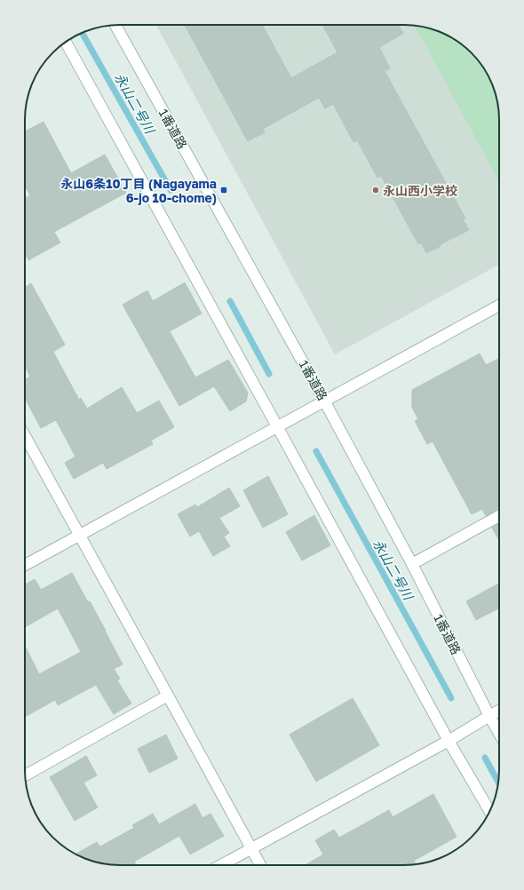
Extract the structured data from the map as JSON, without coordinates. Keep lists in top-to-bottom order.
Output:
{
  "streets": {
    "street": ["1番道路"]
  },
  "water": ["永山二号川"],
  "places": {
    "transit": ["永山6条10丁目 (Nagayama 6-jo 10-chome)"],
    "other": ["永山西小学校"]
  }
}
